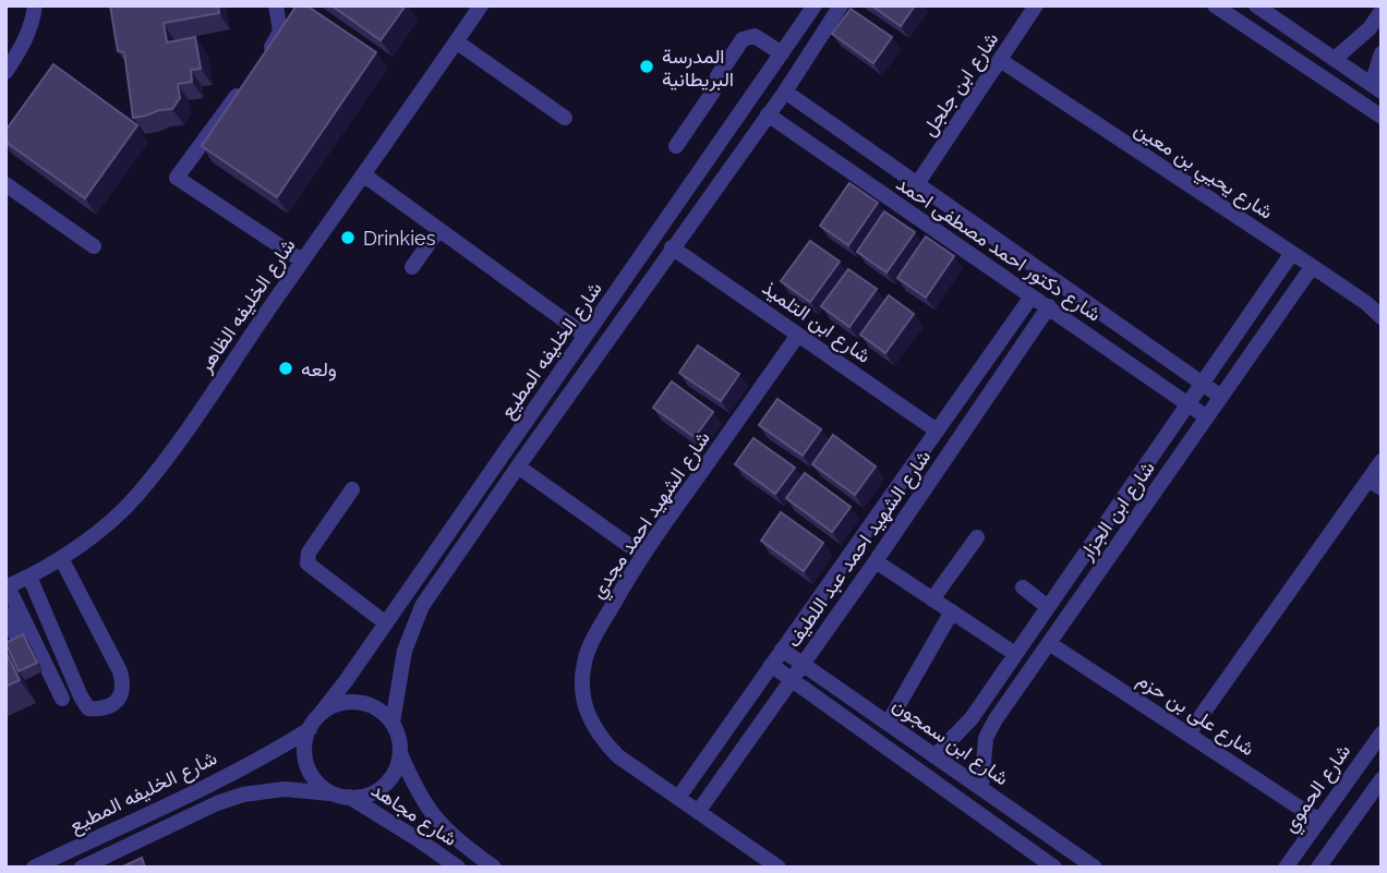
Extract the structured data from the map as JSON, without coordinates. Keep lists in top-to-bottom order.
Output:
{
  "streets": {
    "street": [
      "شارع ابن جلجل",
      "شارع يحيي بن معين",
      "شارع دكتور احمد مصطفى احمد",
      "شارع الخليفه الظاهر",
      "شارع ابن التلميذ",
      "شارع الخليفه المطيع",
      "شارع ابن الجزار",
      "شارع الشهيد احمد مجدي",
      "شارع الشهيد احمد عبد اللطيف",
      "شارع على بن حزم",
      "شارع ابن سمجون",
      "شارع الحموي",
      "شارع مجاهد"
    ]
  },
  "crossings": [
    ["شارع ابن جلجل", "شارع يحيي بن معين"],
    ["شارع ابن جلجل", "شارع دكتور احمد مصطفى احمد"],
    ["شارع يحيي بن معين", "شارع ابن الجزار"],
    ["شارع دكتور احمد مصطفى احمد", "شارع الخليفه المطيع"],
    ["شارع دكتور احمد مصطفى احمد", "شارع ابن الجزار"],
    ["شارع دكتور احمد مصطفى احمد", "شارع الشهيد احمد عبد اللطيف"],
    ["شارع ابن التلميذ", "شارع الخليفه المطيع"],
    ["شارع ابن التلميذ", "شارع الشهيد احمد مجدي"],
    ["شارع ابن التلميذ", "شارع الشهيد احمد عبد اللطيف"],
    ["شارع الخليفه المطيع", "شارع مجاهد"],
    ["شارع ابن الجزار", "شارع على بن حزم"],
    ["شارع ابن الجزار", "شارع ابن سمجون"],
    ["شارع الشهيد احمد مجدي", "شارع الشهيد احمد عبد اللطيف"],
    ["شارع الشهيد احمد عبد اللطيف", "شارع ابن سمجون"],
    ["شارع على بن حزم", "شارع الحموي"]
  ],
  "places": ["المدرسة البريطانية", "Drinkies", "ولعه"]
}
